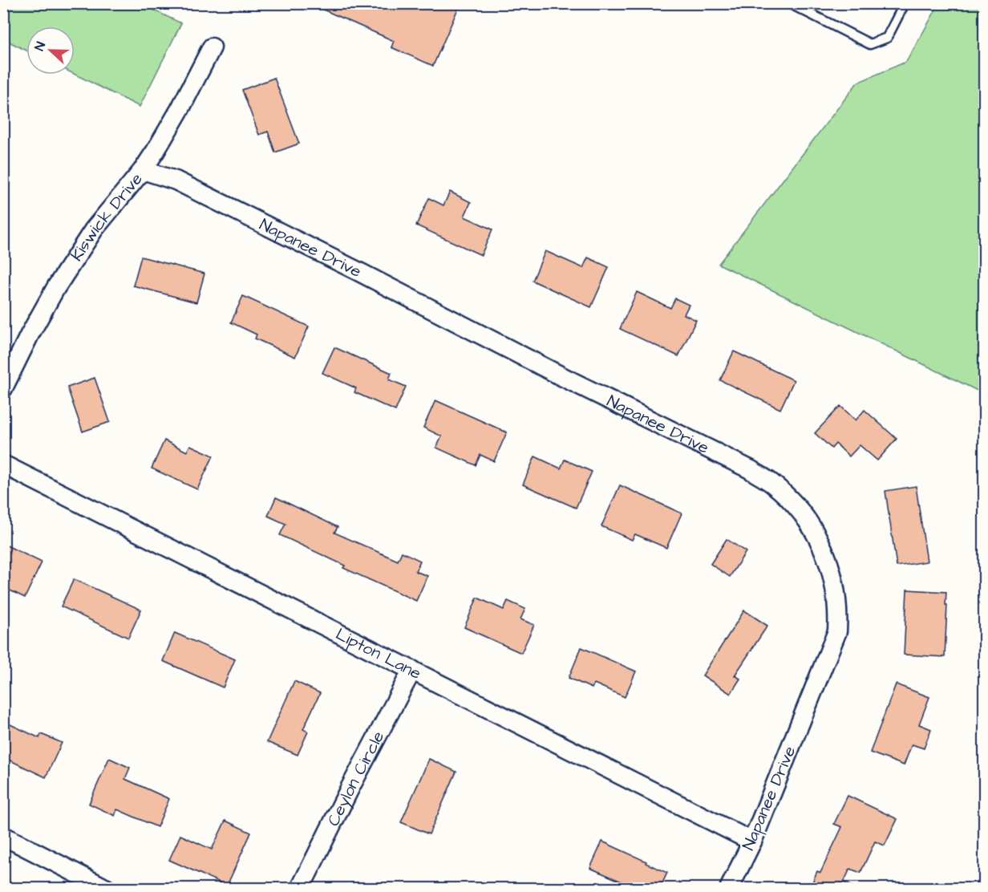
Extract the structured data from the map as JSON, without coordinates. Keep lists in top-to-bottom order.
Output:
{
  "streets": {
    "street": [
      "Kiswick Drive",
      "Napanee Drive",
      "Lipton Lane",
      "Ceylon Circle"
    ]
  },
  "crossings": [
    ["Kiswick Drive", "Napanee Drive"],
    ["Napanee Drive", "Lipton Lane"],
    ["Lipton Lane", "Ceylon Circle"]
  ],
  "north": "left"
}
